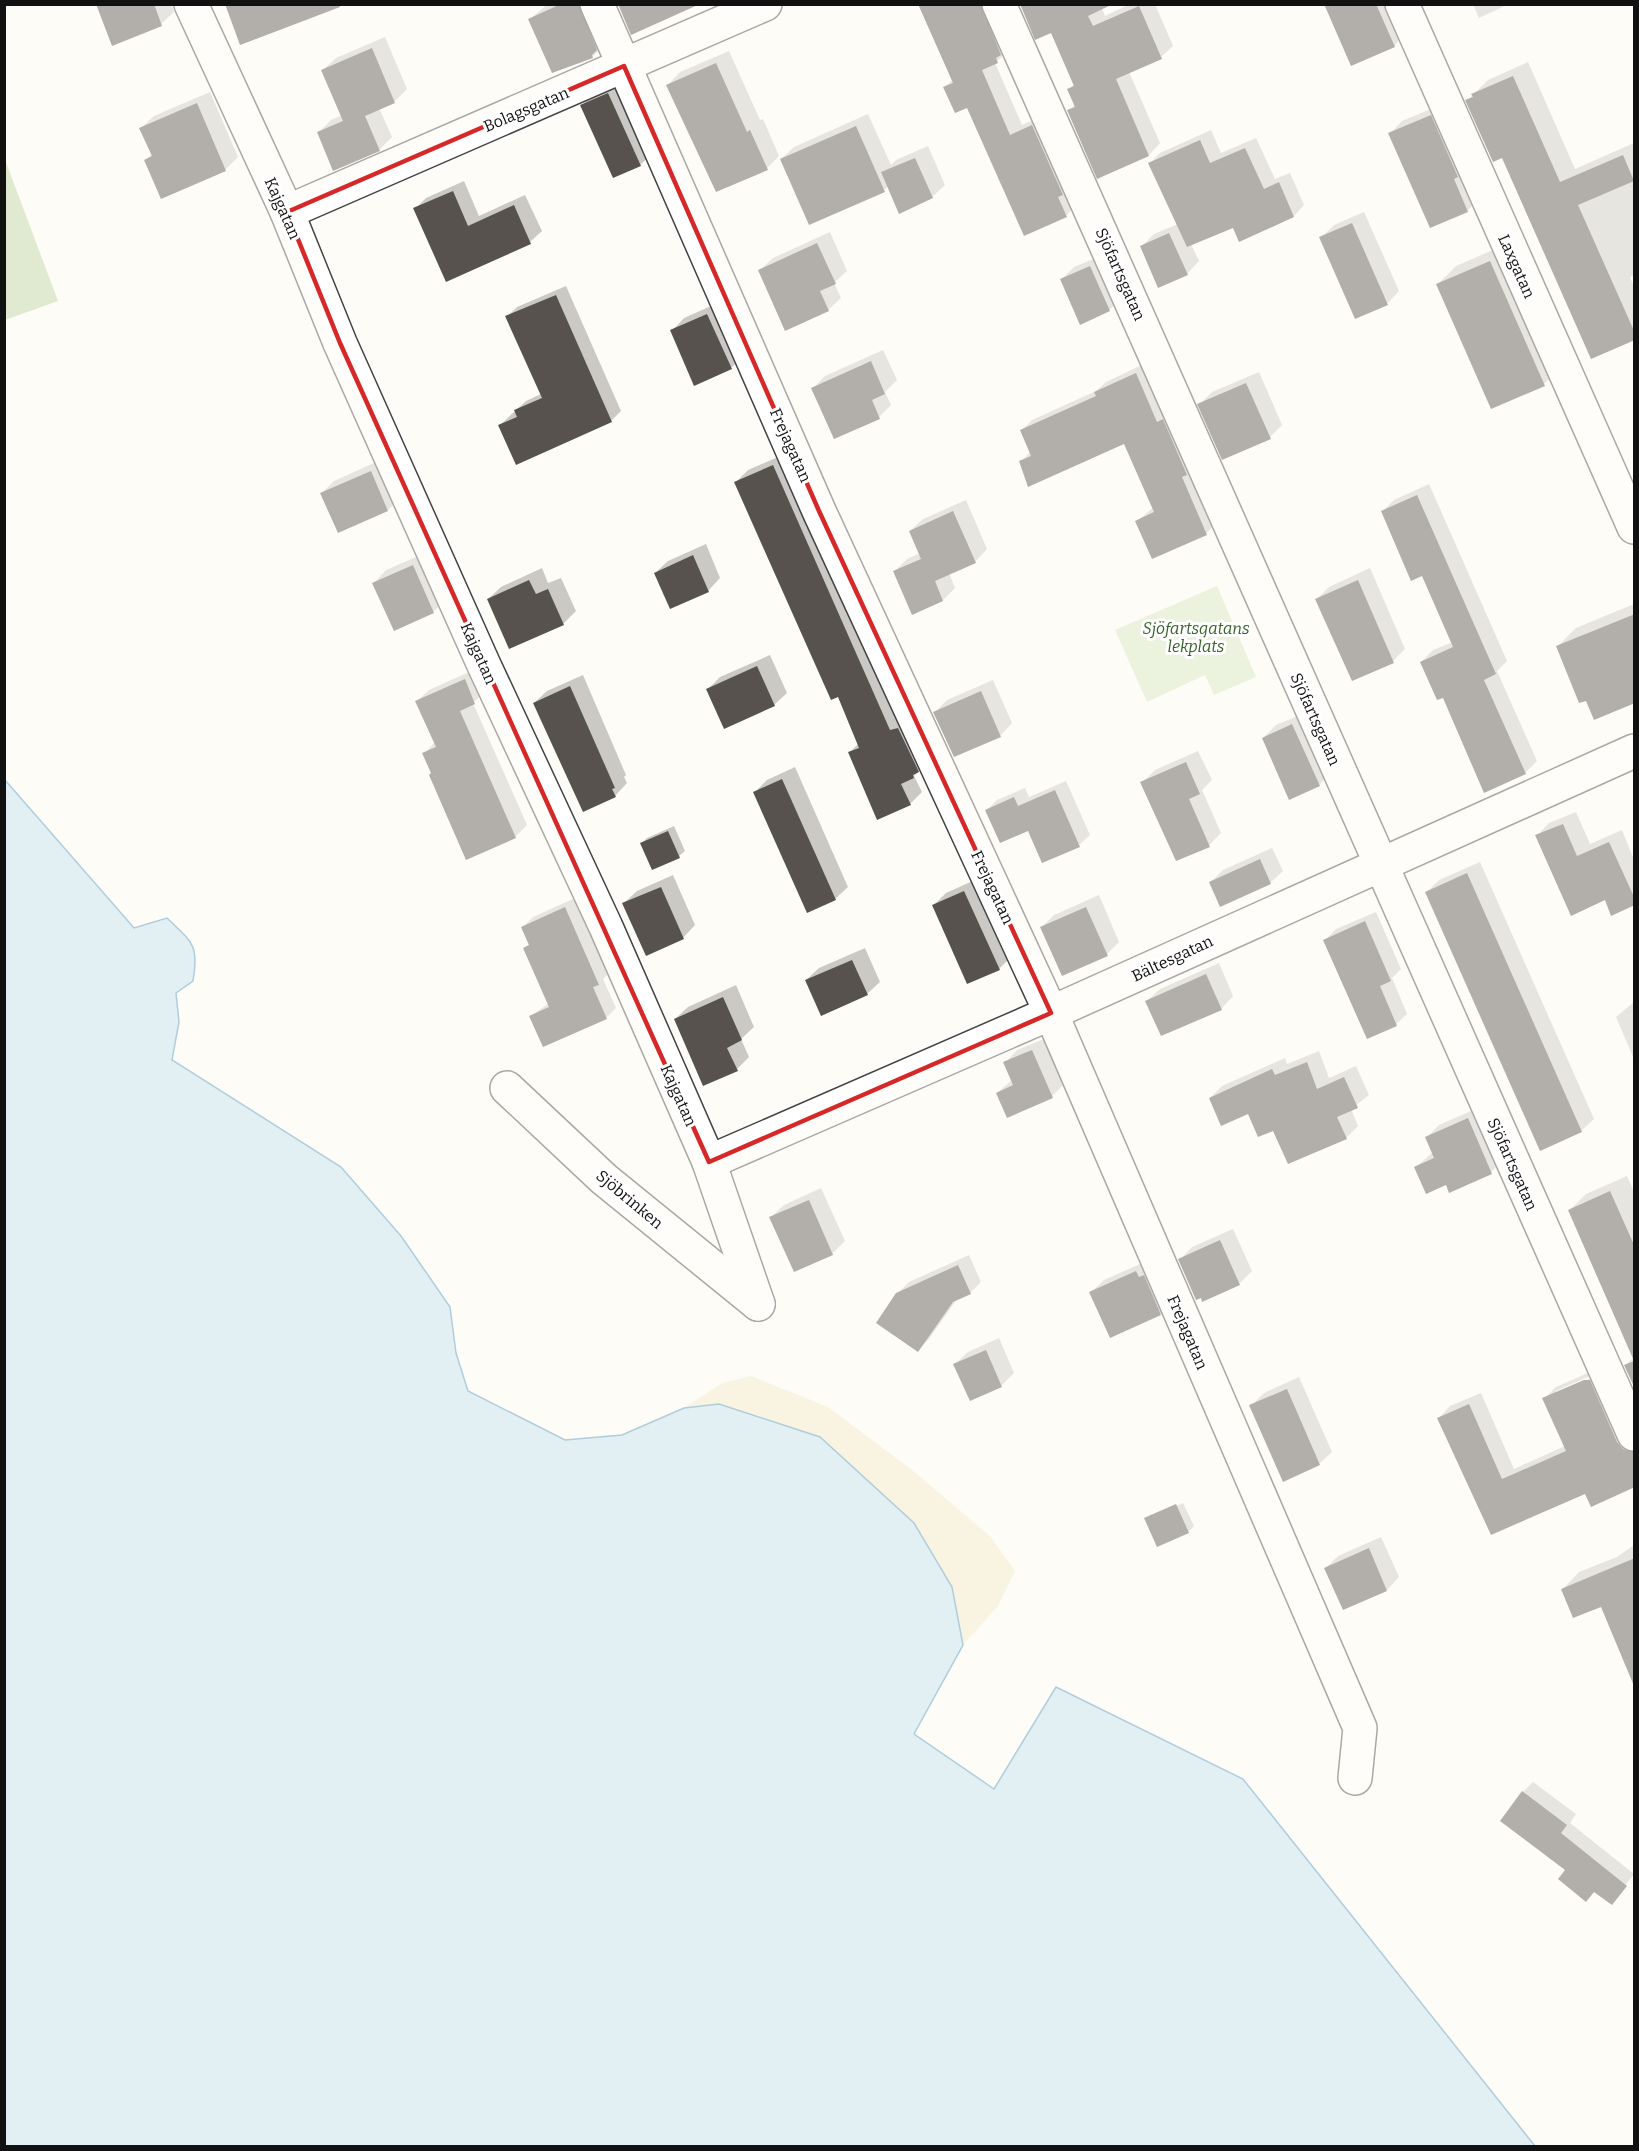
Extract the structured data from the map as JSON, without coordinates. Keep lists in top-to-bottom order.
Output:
{
  "streets": {
    "street": [
      "Bolagsgatan",
      "Kajgatan",
      "Laxgatan",
      "Sjöfartsgatan",
      "Frejagatan",
      "Bältesgatan",
      "Sjöbrinken"
    ]
  },
  "crossings": [
    ["Bolagsgatan", "Kajgatan"],
    ["Bolagsgatan", "Frejagatan"],
    ["Kajgatan", "Bältesgatan"],
    ["Kajgatan", "Sjöbrinken"],
    ["Sjöfartsgatan", "Bältesgatan"],
    ["Frejagatan", "Bältesgatan"]
  ],
  "parks": ["Sjöfartsgatans lekplats"]
}
